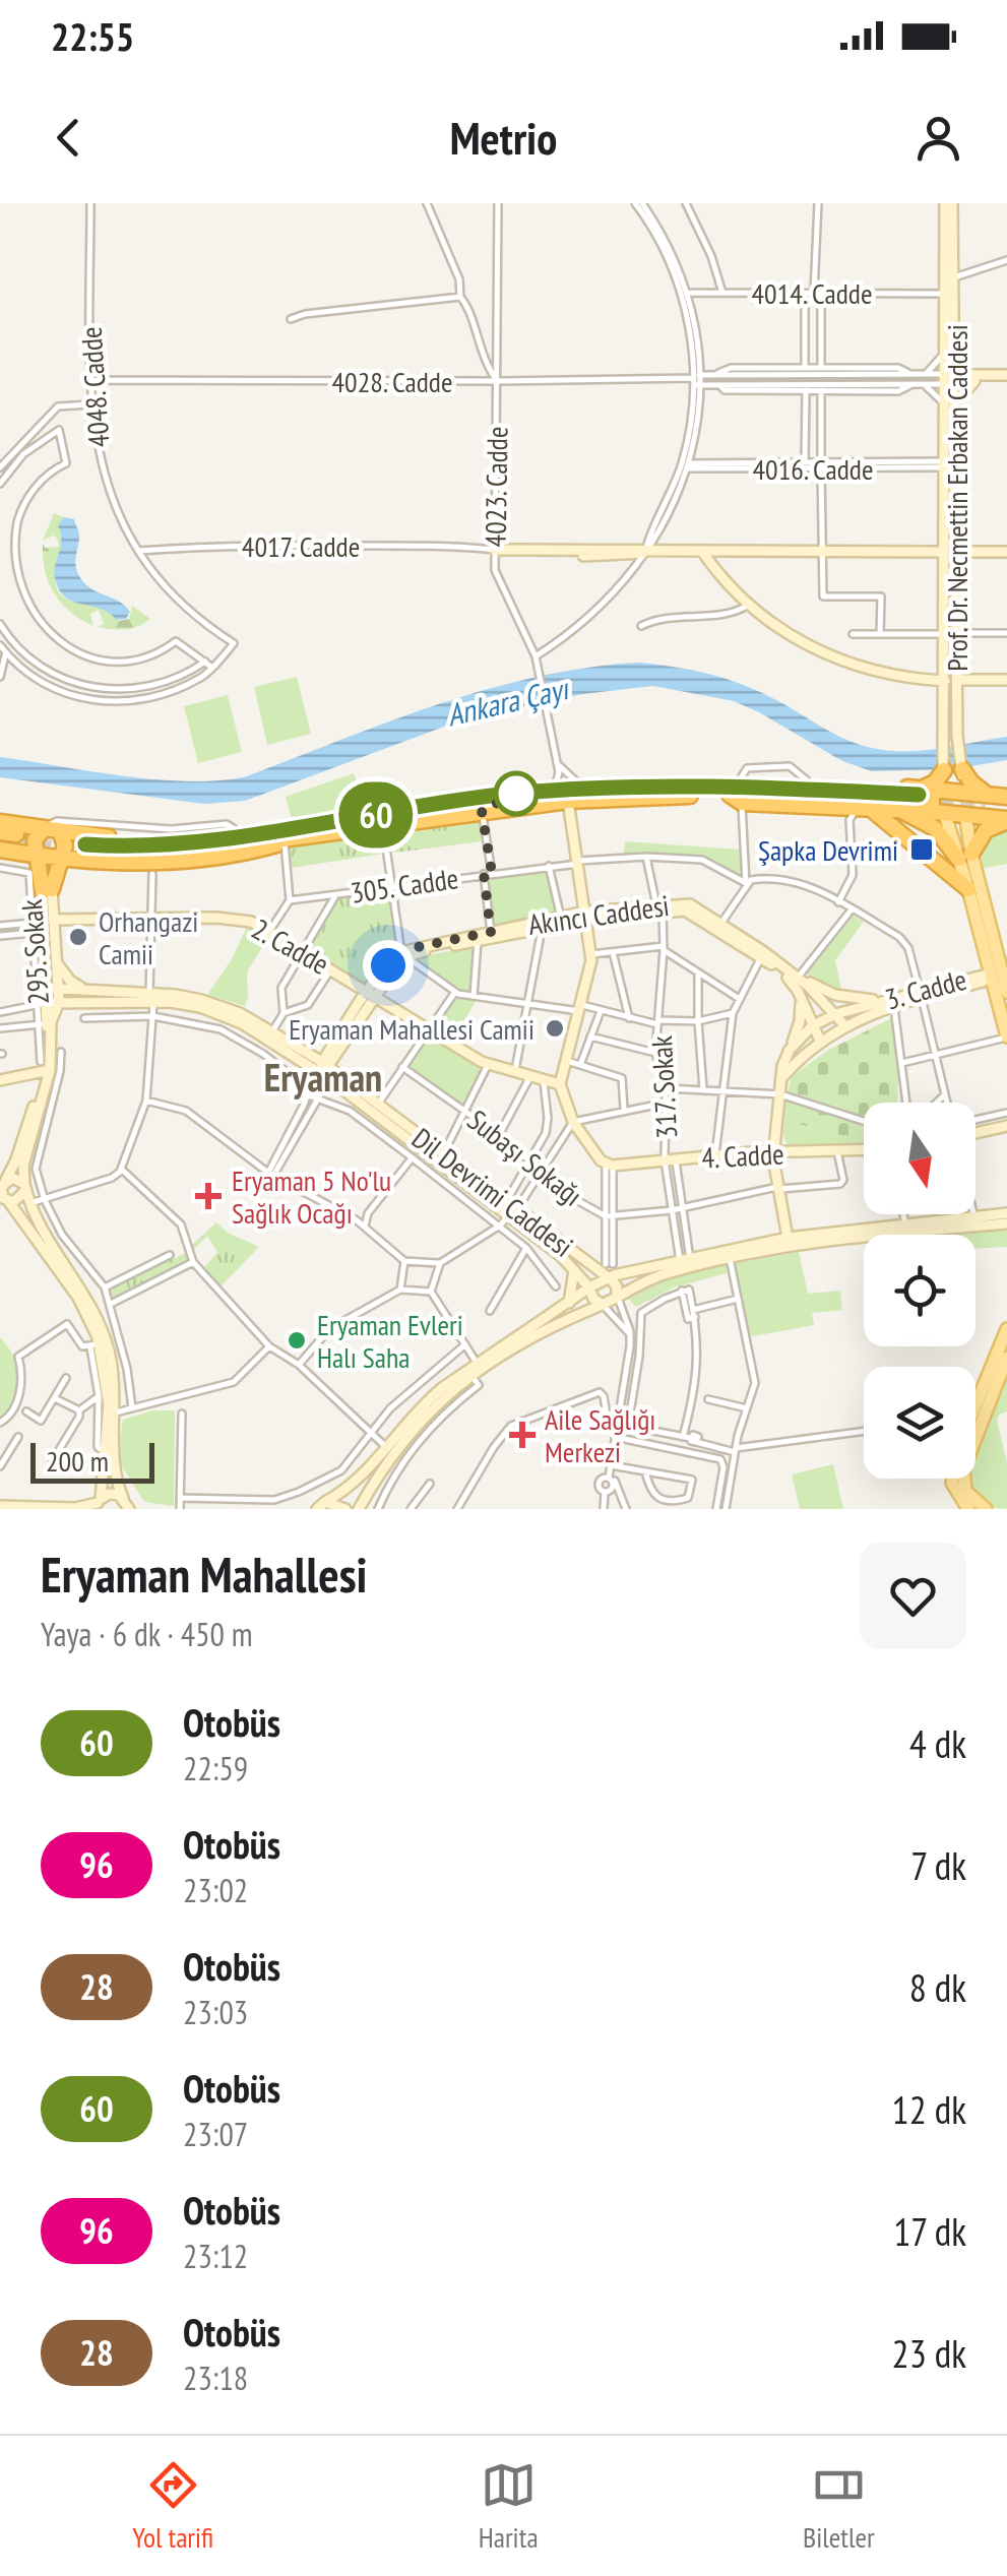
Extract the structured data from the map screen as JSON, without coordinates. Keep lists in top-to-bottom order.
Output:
{
  "streets": {
    "main road": [
      "Prof. Dr. Necmettin Erbakan Caddesi",
      "4017. Cadde",
      "Akıncı Caddesi",
      "2. Cadde",
      "3. Cadde",
      "4. Cadde",
      "Dil Devrimi Caddesi"
    ],
    "street": [
      "4014. Cadde",
      "4028. Cadde",
      "4048. Cadde",
      "4016. Cadde",
      "4023. Cadde",
      "305. Cadde",
      "295. Sokak",
      "317. Sokak",
      "Subaşı Sokağı"
    ]
  },
  "crossings": [
    ["4014. Cadde", "Prof. Dr. Necmettin Erbakan Caddesi"],
    ["4028. Cadde", "4048. Cadde"],
    ["4028. Cadde", "4023. Cadde"],
    ["4048. Cadde", "4017. Cadde"],
    ["4016. Cadde", "Prof. Dr. Necmettin Erbakan Caddesi"],
    ["4023. Cadde", "4017. Cadde"],
    ["Prof. Dr. Necmettin Erbakan Caddesi", "4017. Cadde"],
    ["305. Cadde", "317. Sokak"],
    ["Akıncı Caddesi", "3. Cadde"],
    ["Akıncı Caddesi", "317. Sokak"],
    ["295. Sokak", "Dil Devrimi Caddesi"],
    ["317. Sokak", "4. Cadde"],
    ["317. Sokak", "Subaşı Sokağı"],
    ["4. Cadde", "Subaşı Sokağı"]
  ],
  "districts": ["Eryaman"],
  "water": ["Ankara Çayı"],
  "places": {
    "transit": ["Şapka Devrimi"],
    "other": ["Orhangazi Camii", "Eryaman Mahallesi Camii", "Eryaman Evleri Halı Saha"],
    "health": ["Eryaman 5 No'lu Sağlık Ocağı", "Aile Sağlığı Merkezi"]
  },
  "lines": ["bus line 60"],
  "scale_bar": "200 m",
  "north": "bottom",
  "page": {
    "status": "22:55",
    "header": "Metrio",
    "on_map": "60",
    "scale": "200 m",
    "heading": ["Eryaman Mahallesi", "Yaya · 6 dk · 450 m"],
    "list": [
      {
        "mark": "60",
        "name": "Otobüs",
        "note": "22:59",
        "value": "4 dk"
      },
      {
        "mark": "96",
        "name": "Otobüs",
        "note": "23:02",
        "value": "7 dk"
      },
      {
        "mark": "28",
        "name": "Otobüs",
        "note": "23:03",
        "value": "8 dk"
      },
      {
        "mark": "60",
        "name": "Otobüs",
        "note": "23:07",
        "value": "12 dk"
      },
      {
        "mark": "96",
        "name": "Otobüs",
        "note": "23:12",
        "value": "17 dk"
      },
      {
        "mark": "28",
        "name": "Otobüs",
        "note": "23:18",
        "value": "23 dk"
      }
    ],
    "tabs": ["Yol tarifi", "Harita", "Biletler"]
  }
}
